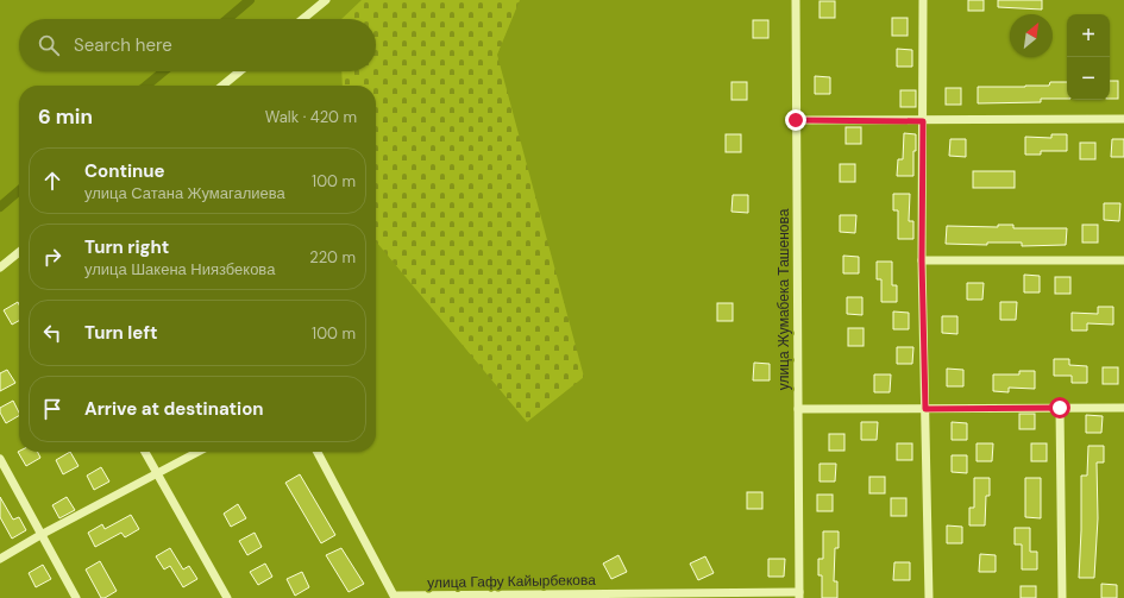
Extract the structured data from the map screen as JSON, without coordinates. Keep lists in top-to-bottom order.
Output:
{
  "streets": {
    "street": ["улица Жумабека Ташенова", "улица Гафу Кайырбекова"]
  },
  "crossings": [
    ["улица Жумабека Ташенова", "улица Гафу Кайырбекова"]
  ],
  "north": "top right",
  "page": {
    "map_buttons": ["+", "−"],
    "search": "Search here",
    "heading": ["6 min", "Walk · 420 m"],
    "list": [
      ["Continue", "улица Сатана Жумагалиева", "100 m"],
      ["Turn right", "улица Шакена Ниязбекова", "220 m"],
      ["Turn left", "100 m"],
      "Arrive at destination"
    ]
  }
}
